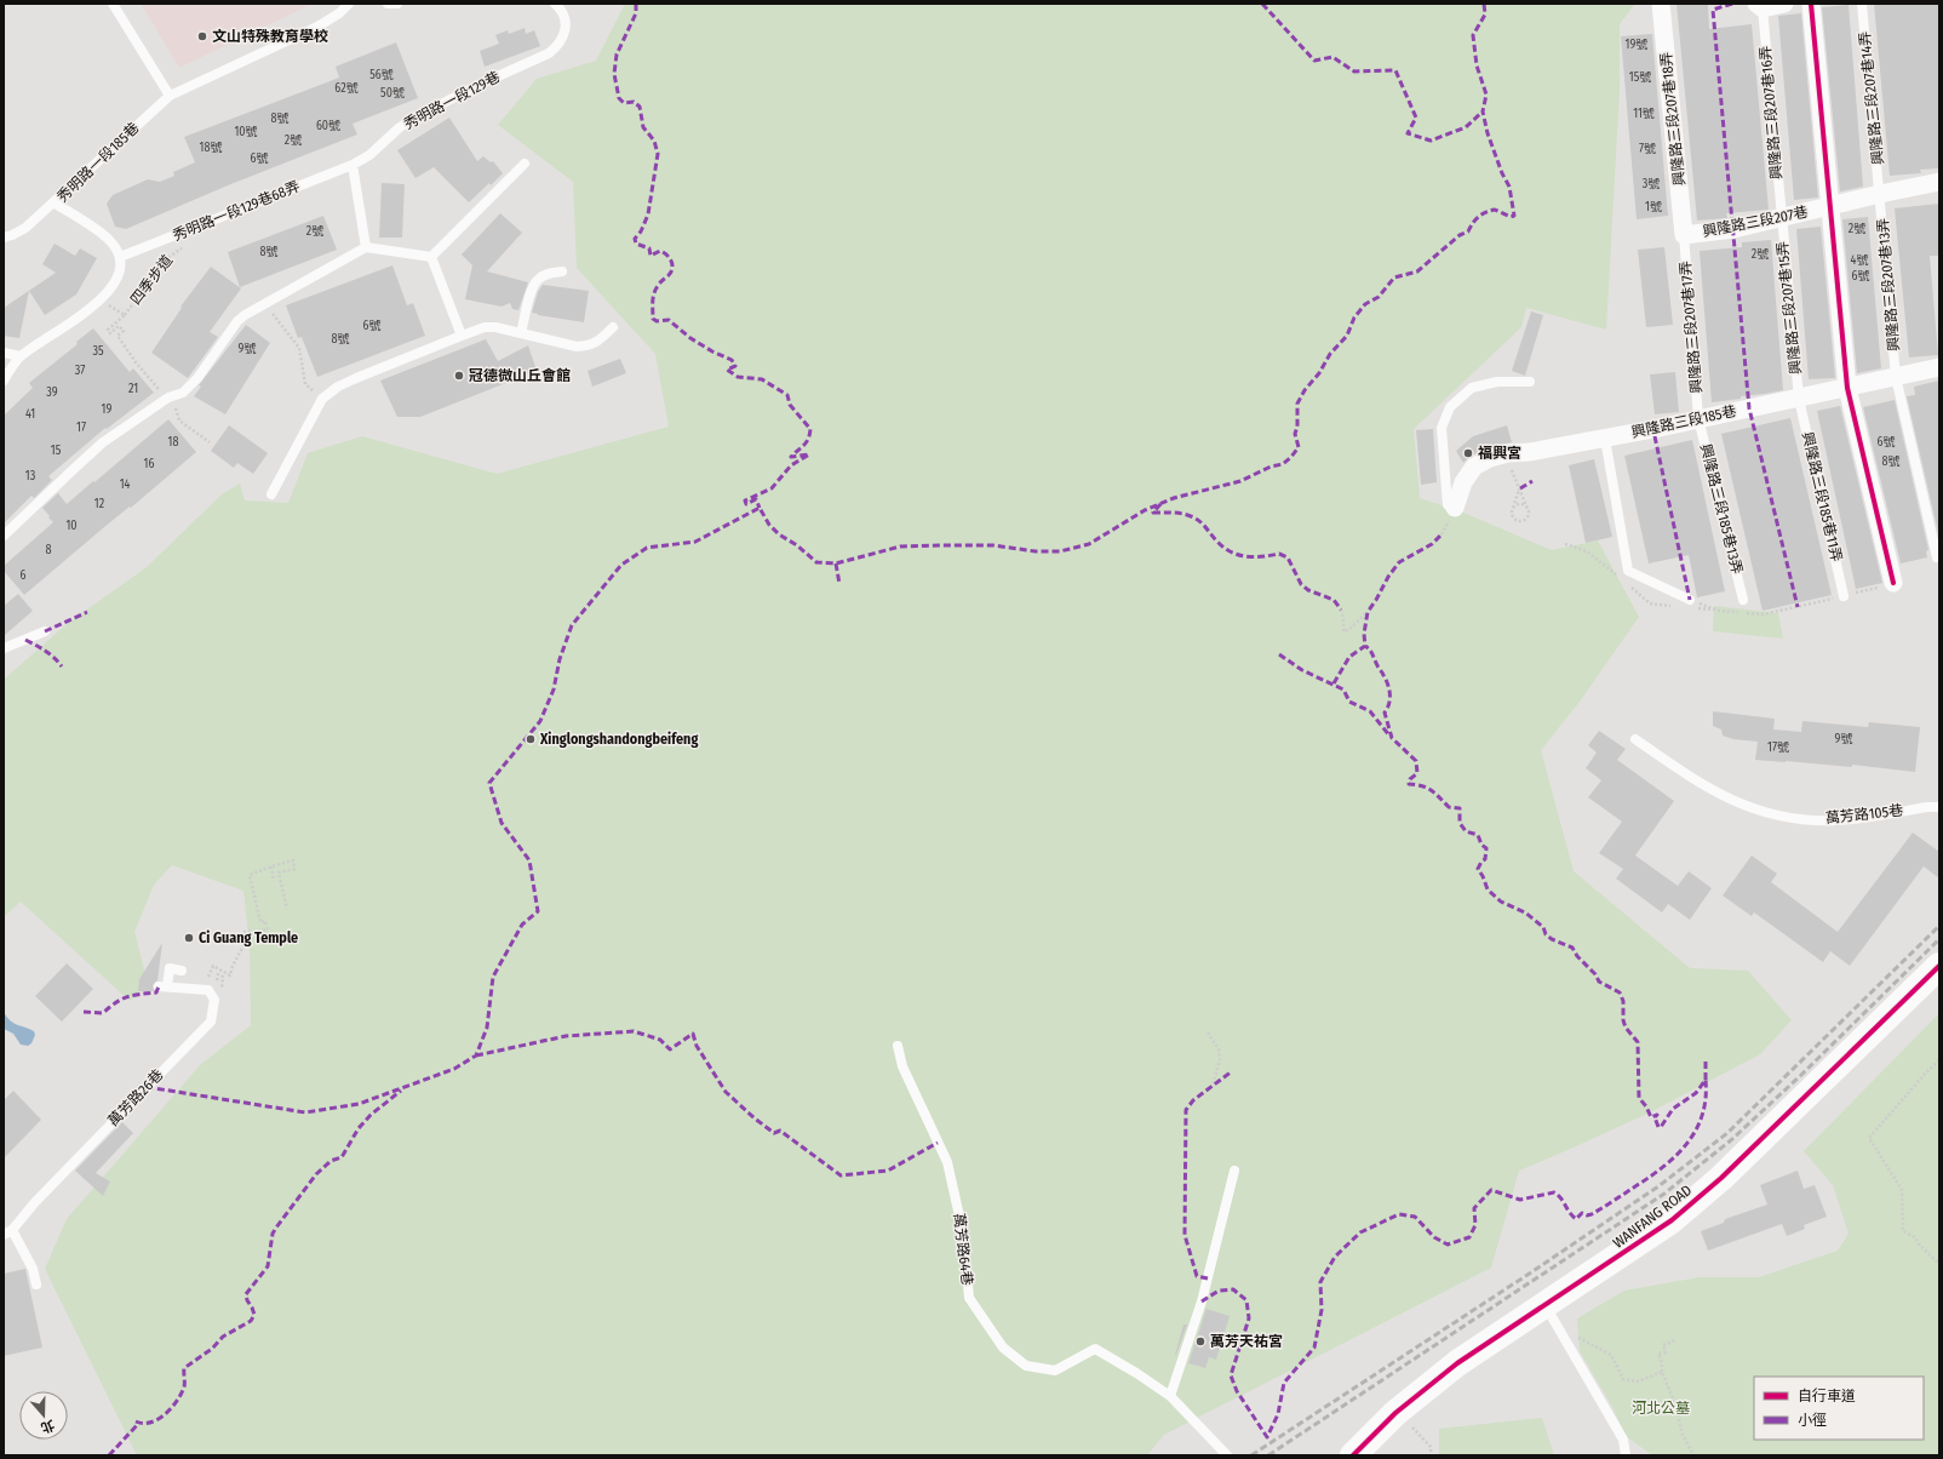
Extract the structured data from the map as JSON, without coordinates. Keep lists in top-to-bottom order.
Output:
{
  "streets": {
    "street": [
      "興隆路三段207巷18弄",
      "興隆路三段207巷",
      "興隆路三段185巷",
      "WANFANG ROAD"
    ],
    "lane": [
      "興隆路三段207巷14弄",
      "秀明路一段129巷",
      "興隆路三段207巷16弄",
      "秀明路一段185巷",
      "秀明路一段129巷68弄",
      "興隆路三段207巷13弄",
      "興隆路三段207巷15弄",
      "興隆路三段207巷17弄",
      "興隆路三段185巷11弄",
      "興隆路三段185巷13弄",
      "萬芳路105巷",
      "萬芳路26巷",
      "萬芳路64巷"
    ],
    "path": ["四季步道"]
  },
  "crossings": [
    ["興隆路三段207巷14弄", "興隆路三段207巷"],
    ["興隆路三段207巷14弄", "興隆路三段207巷13弄"],
    ["秀明路一段129巷", "秀明路一段129巷68弄"],
    ["興隆路三段207巷16弄", "興隆路三段207巷"],
    ["興隆路三段207巷16弄", "興隆路三段207巷15弄"],
    ["興隆路三段207巷18弄", "興隆路三段207巷"],
    ["興隆路三段207巷18弄", "興隆路三段207巷17弄"],
    ["秀明路一段185巷", "秀明路一段129巷68弄"],
    ["秀明路一段129巷68弄", "四季步道"],
    ["興隆路三段207巷", "興隆路三段207巷13弄"],
    ["興隆路三段207巷", "興隆路三段207巷15弄"],
    ["興隆路三段207巷", "興隆路三段207巷17弄"],
    ["興隆路三段207巷13弄", "興隆路三段185巷"],
    ["興隆路三段207巷15弄", "興隆路三段185巷"],
    ["興隆路三段207巷15弄", "興隆路三段185巷11弄"],
    ["興隆路三段207巷17弄", "興隆路三段185巷"],
    ["興隆路三段207巷17弄", "興隆路三段185巷13弄"],
    ["興隆路三段185巷", "興隆路三段185巷11弄"],
    ["興隆路三段185巷", "興隆路三段185巷13弄"]
  ],
  "parks": ["河北公墓"],
  "places": [
    "文山特殊教育學校",
    "冠德微山丘會館",
    "福興宮",
    "Xinglongshandongbeifeng",
    "Ci Guang Temple",
    "萬芳天祐宮"
  ],
  "house_numbers": [
    "19號",
    "56號",
    "15號",
    "62號",
    "50號",
    "11號",
    "8號",
    "60號",
    "10號",
    "2號",
    "18號",
    "7號",
    "6號",
    "3號",
    "1號",
    "2號",
    "2號",
    "8號",
    "2號",
    "4號",
    "6號",
    "6號",
    "8號",
    "9號",
    "35",
    "37",
    "21",
    "39",
    "19",
    "41",
    "17",
    "18",
    "6號",
    "15",
    "8號",
    "16",
    "13",
    "14",
    "12",
    "10",
    "8",
    "6",
    "9號",
    "17號"
  ],
  "legend": ["自行車道", "小徑"],
  "north": "bottom"
}
